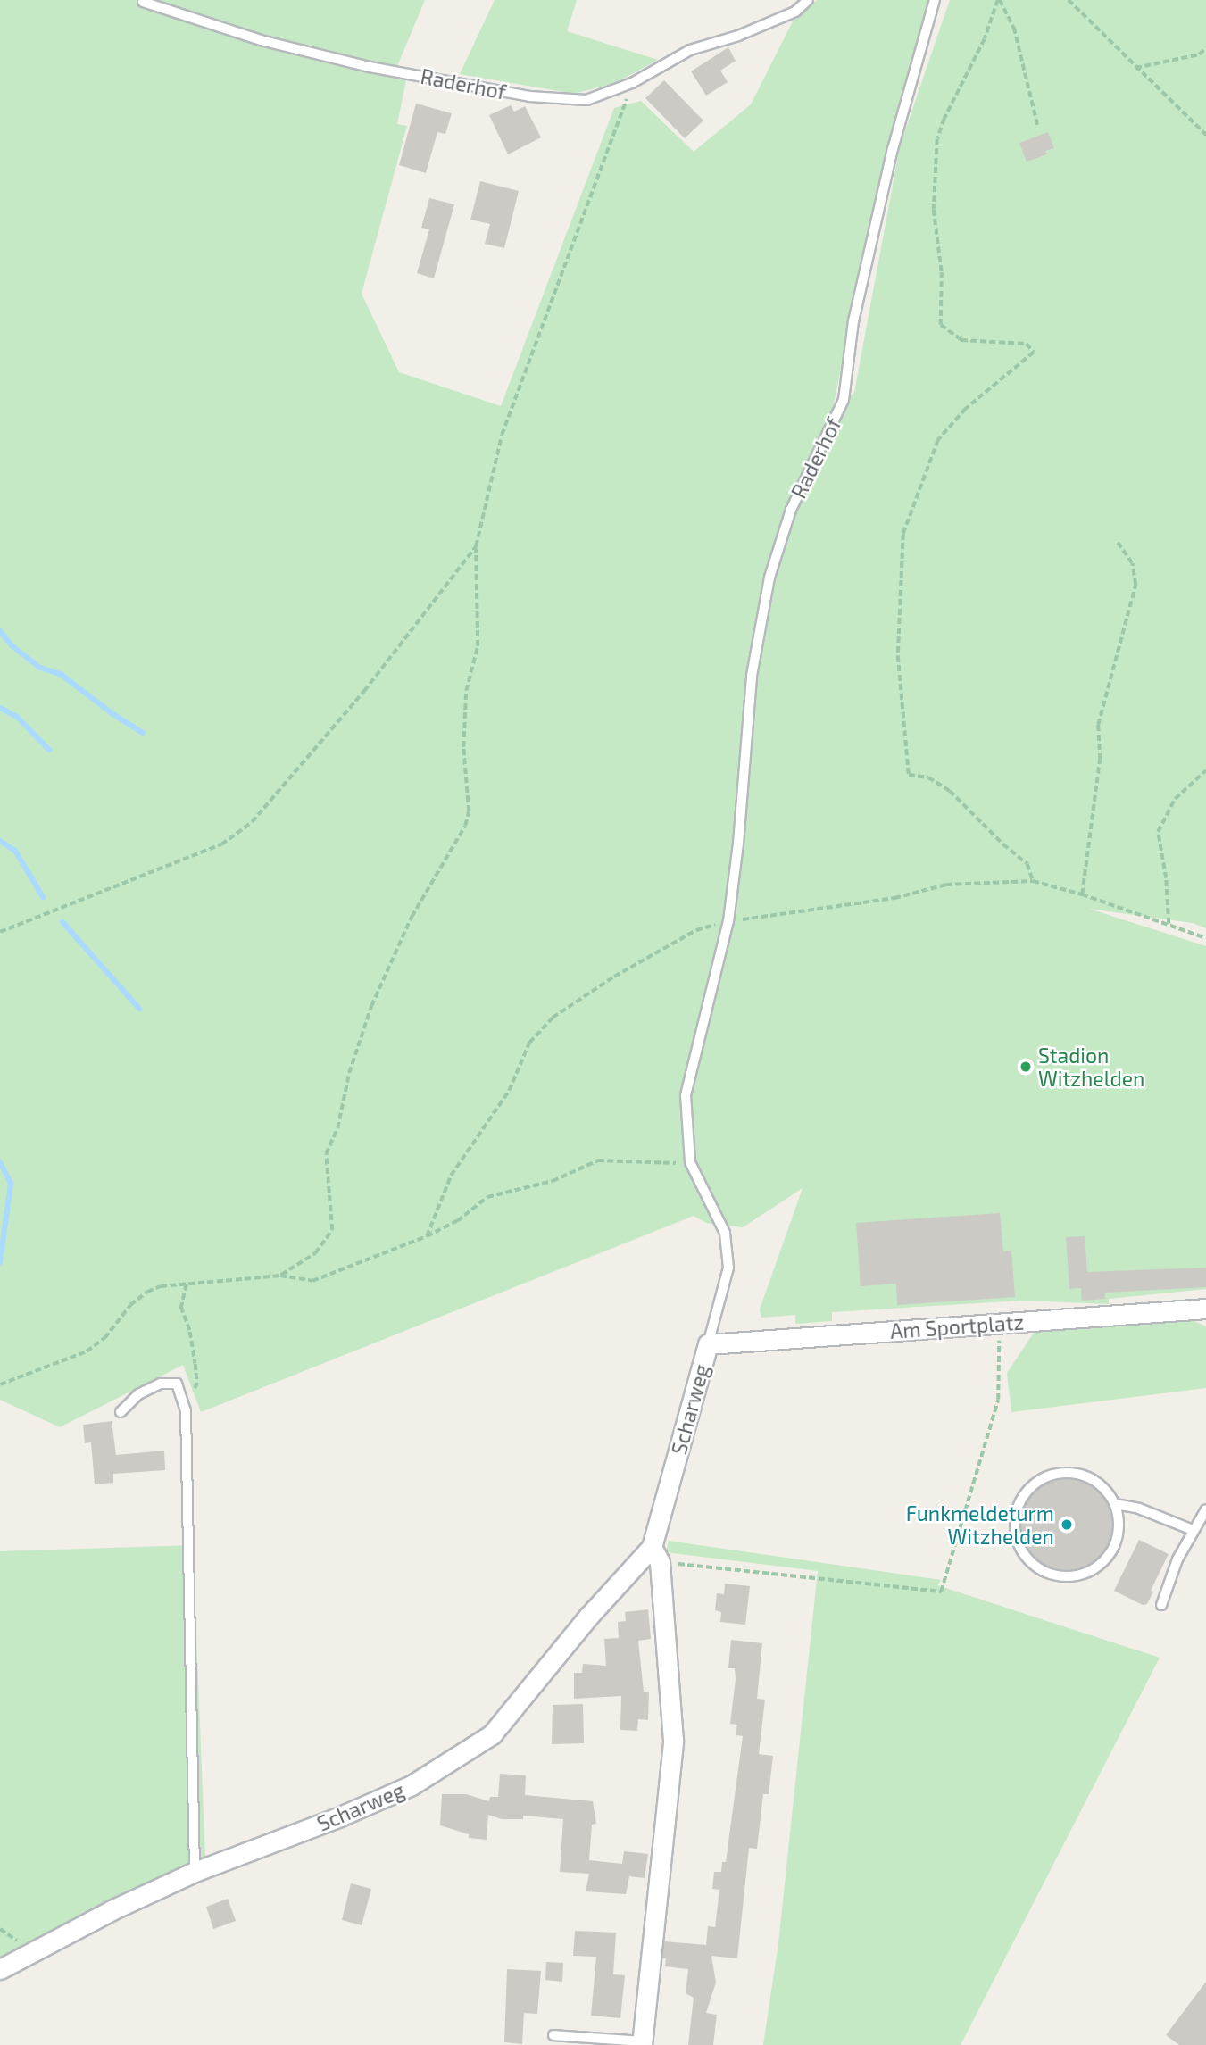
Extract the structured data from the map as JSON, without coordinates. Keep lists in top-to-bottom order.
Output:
{
  "streets": {
    "street": ["Am Sportplatz", "Scharweg"],
    "lane": ["Raderhof"]
  },
  "crossings": [
    ["Am Sportplatz", "Scharweg"]
  ],
  "places": ["Stadion Witzhelden", "Funkmeldeturm Witzhelden"]
}
